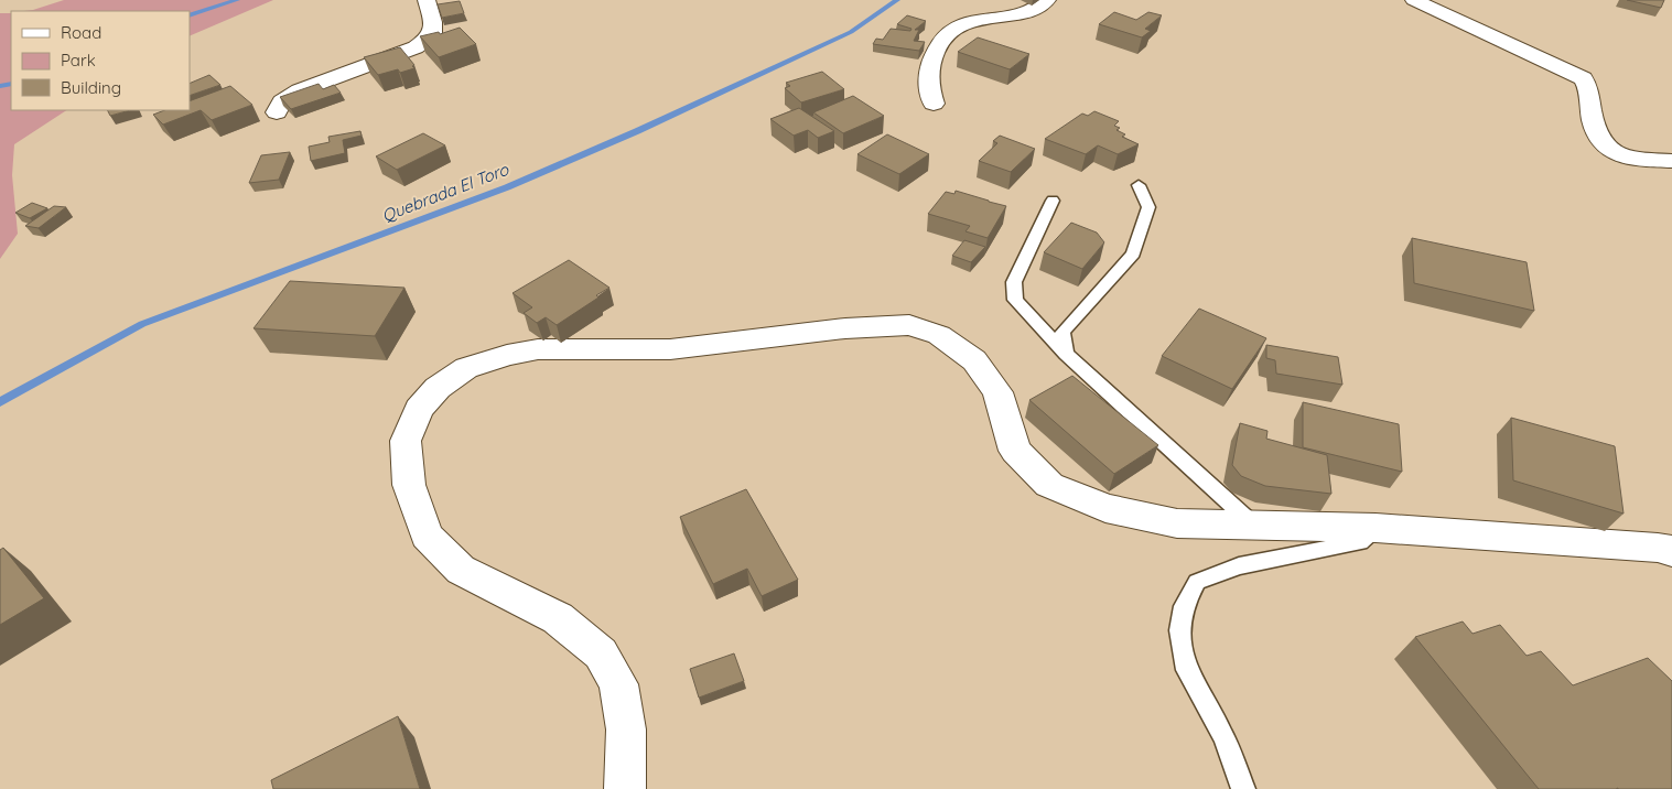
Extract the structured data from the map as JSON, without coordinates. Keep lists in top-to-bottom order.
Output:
{
  "water": ["Quebrada El Toro"],
  "legend": ["Road", "Park", "Building"]
}
